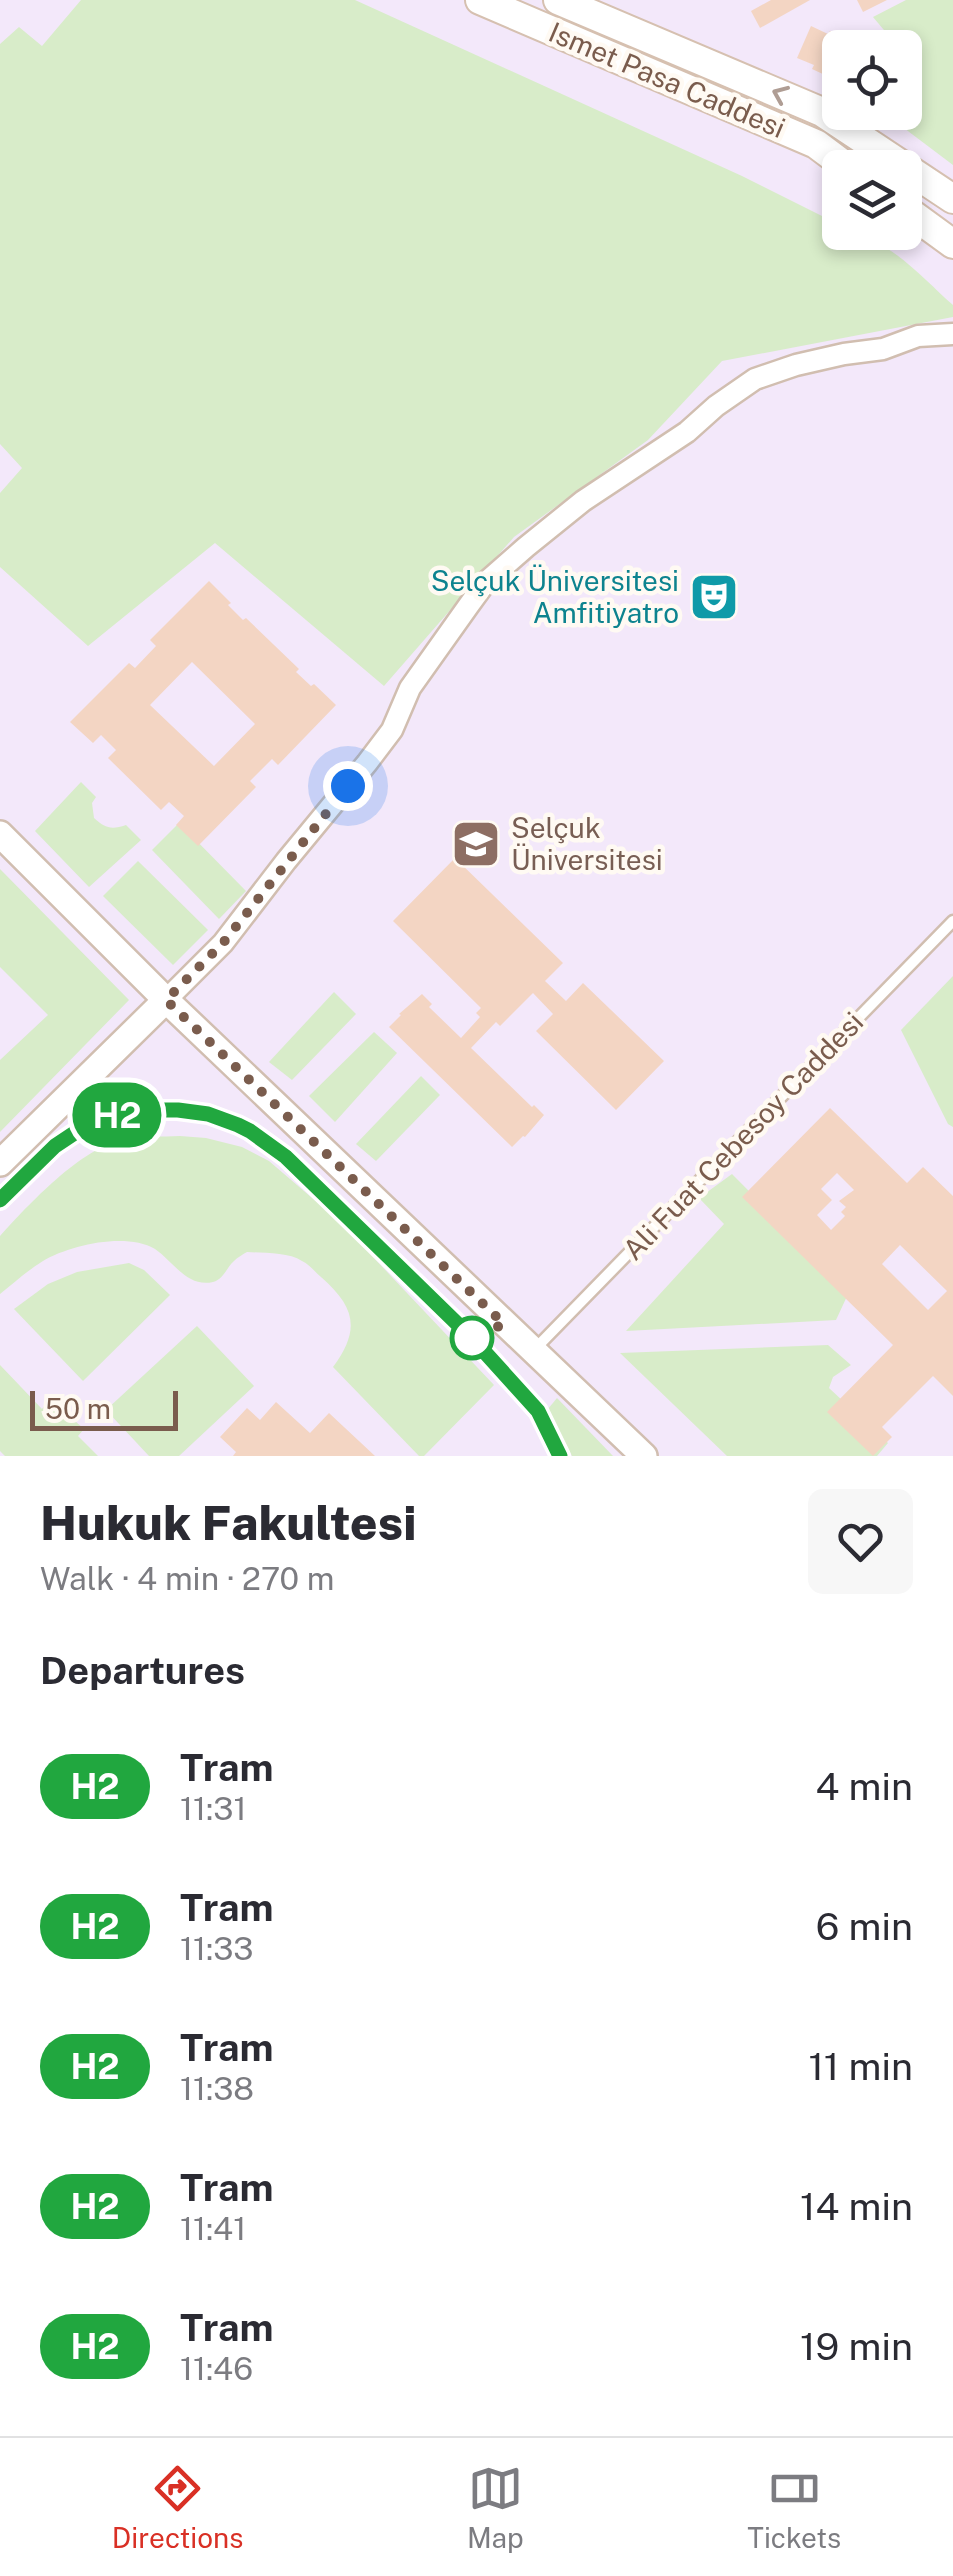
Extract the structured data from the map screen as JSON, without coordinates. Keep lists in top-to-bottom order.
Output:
{
  "streets": {
    "main road": ["Ismet Pasa Caddesi"],
    "lane": ["Ali Fuat Cebesoy Caddesi"]
  },
  "places": {
    "theatre": ["Selçuk Üniversitesi Amfitiyatro"],
    "school or university": ["Selçuk Üniversitesi"]
  },
  "lines": ["tram line H2"],
  "scale_bar": "50 m",
  "page": {
    "on_map": "H2",
    "scale": "50 m",
    "heading": [
      ["Hukuk Fakultesi", "Walk · 4 min · 270 m"],
      "Departures"
    ],
    "list": [
      {
        "mark": "H2",
        "name": "Tram",
        "note": "11:31",
        "value": "4 min"
      },
      {
        "mark": "H2",
        "name": "Tram",
        "note": "11:33",
        "value": "6 min"
      },
      {
        "mark": "H2",
        "name": "Tram",
        "note": "11:38",
        "value": "11 min"
      },
      {
        "mark": "H2",
        "name": "Tram",
        "note": "11:41",
        "value": "14 min"
      },
      {
        "mark": "H2",
        "name": "Tram",
        "note": "11:46",
        "value": "19 min"
      }
    ],
    "tabs": ["Directions", "Map", "Tickets"]
  }
}
